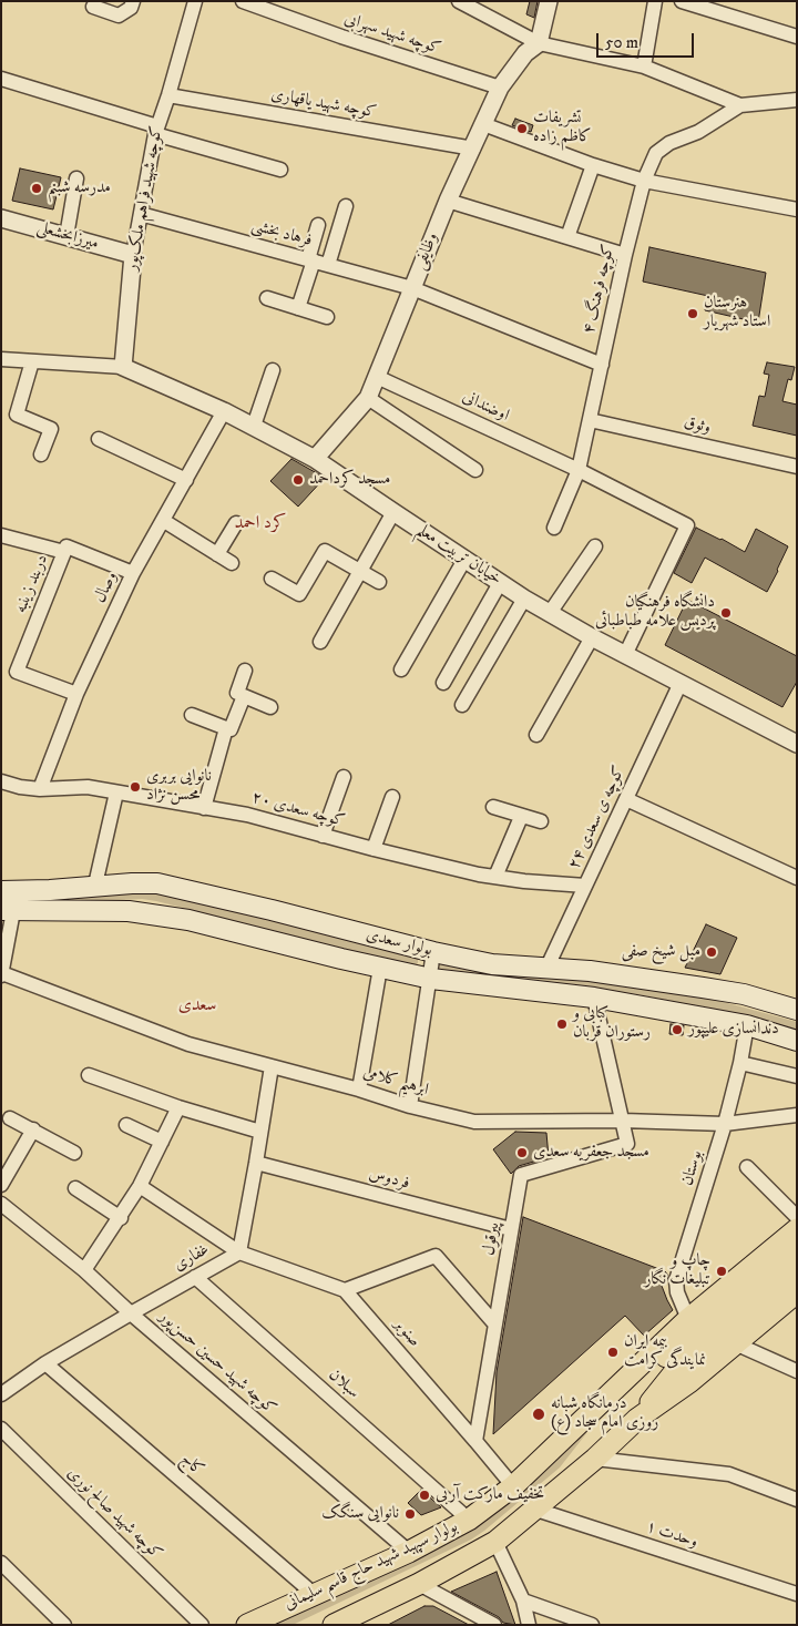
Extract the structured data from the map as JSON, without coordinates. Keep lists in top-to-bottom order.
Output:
{
  "streets": {
    "main road": ["بولوار سعدی", "بولوار سپهبد شهید حاج قاسم سلیمانی"],
    "street": [
      "کوچه شهید سهرابی",
      "کوچه شهید یاقهاری",
      "کوچه شهید فراهم ملک‌پور",
      "فرهاد بخشی",
      "میرزابخشعلی",
      "وظایفی",
      "کوچه فرهنگ ۴",
      "اوضندانی",
      "وثوق",
      "خیابان تربیت معلم",
      "دربند زینبه",
      "وصال",
      "کوچه سعدی ۲۰",
      "کوچه ی سعدی ۲۴",
      "ابرهیم کلامی",
      "بوستان",
      "فردوس",
      "پیرقول",
      "غفاری",
      "صنوبر",
      "کوچه شهید حسین حسن‌پور",
      "سبلان",
      "کاج",
      "کوچه شهید صالح نوری",
      "وحدت ۱"
    ]
  },
  "crossings": [
    ["کوچه شهید سهرابی", "وظایفی"],
    ["کوچه شهید یاقهاری", "کوچه شهید فراهم ملک‌پور"],
    ["کوچه شهید یاقهاری", "وظایفی"],
    ["کوچه شهید فراهم ملک‌پور", "فرهاد بخشی"],
    ["کوچه شهید فراهم ملک‌پور", "میرزابخشعلی"],
    ["کوچه شهید فراهم ملک‌پور", "خیابان تربیت معلم"],
    ["فرهاد بخشی", "وظایفی"],
    ["فرهاد بخشی", "کوچه فرهنگ ۴"],
    ["وظایفی", "اوضندانی"],
    ["وظایفی", "خیابان تربیت معلم"],
    ["کوچه فرهنگ ۴", "اوضندانی"],
    ["کوچه فرهنگ ۴", "وثوق"],
    ["اوضندانی", "خیابان تربیت معلم"],
    ["خیابان تربیت معلم", "وصال"],
    ["خیابان تربیت معلم", "کوچه ی سعدی ۲۴"],
    ["دربند زینبه", "وصال"],
    ["وصال", "کوچه سعدی ۲۰"],
    ["کوچه سعدی ۲۰", "کوچه ی سعدی ۲۴"],
    ["کوچه ی سعدی ۲۴", "بولوار سعدی"],
    ["بولوار سعدی", "بوستان"],
    ["ابرهیم کلامی", "بوستان"],
    ["ابرهیم کلامی", "پیرقول"],
    ["فردوس", "پیرقول"],
    ["پیرقول", "صنوبر"],
    ["غفاری", "صنوبر"],
    ["غفاری", "کوچه شهید حسین حسن‌پور"],
    ["غفاری", "سبلان"],
    ["غفاری", "کاج"],
    ["صنوبر", "بولوار سپهبد شهید حاج قاسم سلیمانی"],
    ["کوچه شهید حسین حسن‌پور", "بولوار سپهبد شهید حاج قاسم سلیمانی"],
    ["سبلان", "بولوار سپهبد شهید حاج قاسم سلیمانی"],
    ["کاج", "بولوار سپهبد شهید حاج قاسم سلیمانی"],
    ["وحدت ۱", "بولوار سپهبد شهید حاج قاسم سلیمانی"]
  ],
  "districts": ["کرد احمد", "سعدی"],
  "places": [
    "تشریفات کاظم زاده",
    "مدرسه شبنم",
    "هنرستان استاد شهریار",
    "مسجد کرداحمد",
    "دانشگاه فرهنگیان پردیس علامه طباطبائی",
    "نانوایی بربری محسن نژاد",
    "مبل شیخ صفی",
    "کبابی و رستوران قربان",
    "دندانسازی علیپور",
    "مسجد جعفریه سعدی",
    "چاپ و تبلیغات نگار",
    "بیمه ایران نمایندگی کرامت",
    "درمانگاه شبانه روزی امام سجاد (ع)",
    "تخفیف مارکت آربی",
    "نانوایی سنگک"
  ],
  "scale_bar": "50 m"
}
